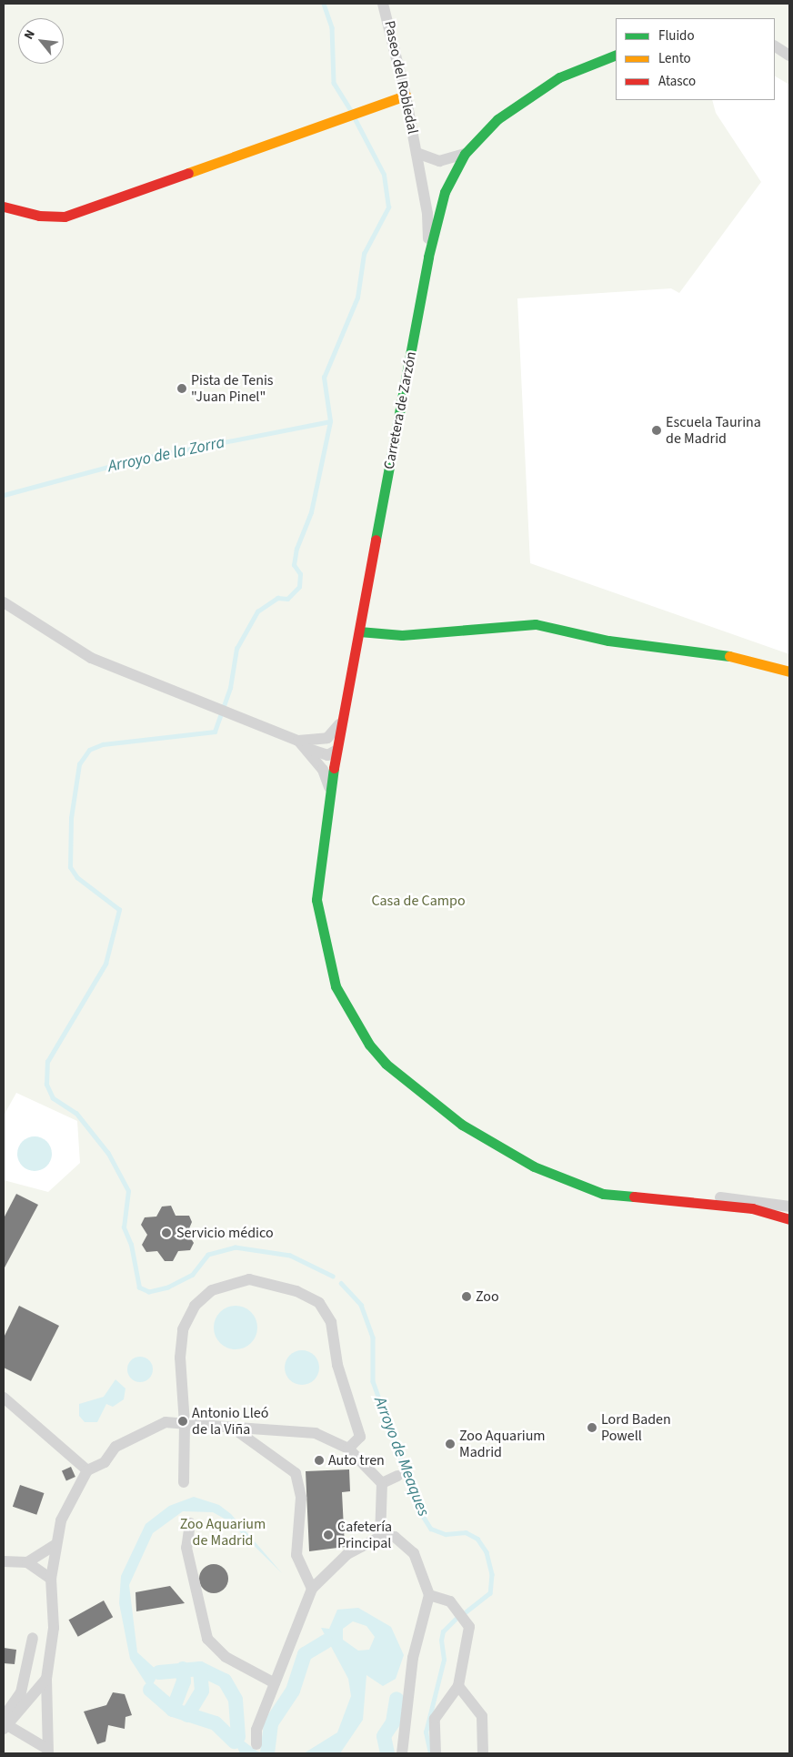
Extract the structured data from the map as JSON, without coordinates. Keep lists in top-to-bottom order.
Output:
{
  "streets": {
    "street": ["Paseo del Robledal", "Carretera de Zarzón"]
  },
  "crossings": [
    ["Paseo del Robledal", "Carretera de Zarzón"]
  ],
  "water": ["Arroyo de la Zorra", "Arroyo de Meaques"],
  "parks": ["Casa de Campo", "Zoo Aquarium de Madrid"],
  "places": [
    "Pista de Tenis \"Juan Pinel\"",
    "Escuela Taurina de Madrid",
    "Servicio médico",
    "Zoo",
    "Antonio Lleó de la Viña",
    "Lord Baden Powell",
    "Zoo Aquarium Madrid",
    "Auto tren",
    "Cafetería Principal"
  ],
  "legend": ["Fluido", "Lento", "Atasco"],
  "north": "top left"
}
